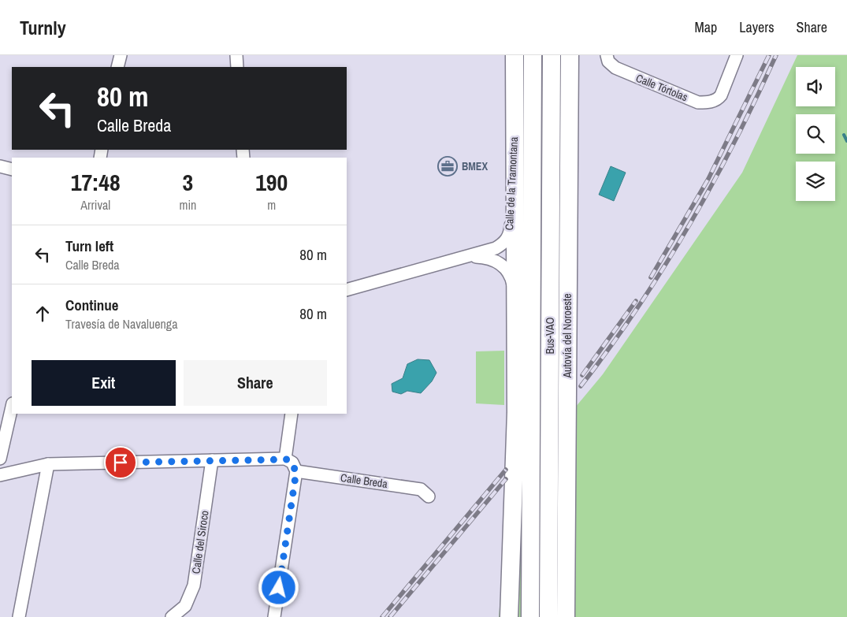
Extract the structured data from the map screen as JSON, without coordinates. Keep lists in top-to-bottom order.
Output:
{
  "streets": {
    "highway": ["Bus-VAO", "Autovía del Noroeste"],
    "street": [
      "Calle Tórtolas",
      "Calle de la Tramontana",
      "Calle Breda",
      "Calle del Siroco"
    ]
  },
  "places": {
    "office": ["BMEX"]
  },
  "page": {
    "header": "Turnly",
    "nav": ["Map", "Layers", "Share"],
    "turn": ["80 m", "Calle Breda"],
    "eta": [
      "17:48",
      "Arrival",
      "3",
      "min",
      "190",
      "m"
    ],
    "list": [
      {
        "name": "Turn left",
        "note": "Calle Breda",
        "value": "80 m"
      },
      {
        "name": "Continue",
        "note": "Travesía de Navaluenga",
        "value": "80 m"
      }
    ],
    "buttons": ["Exit", "Share"]
  }
}
